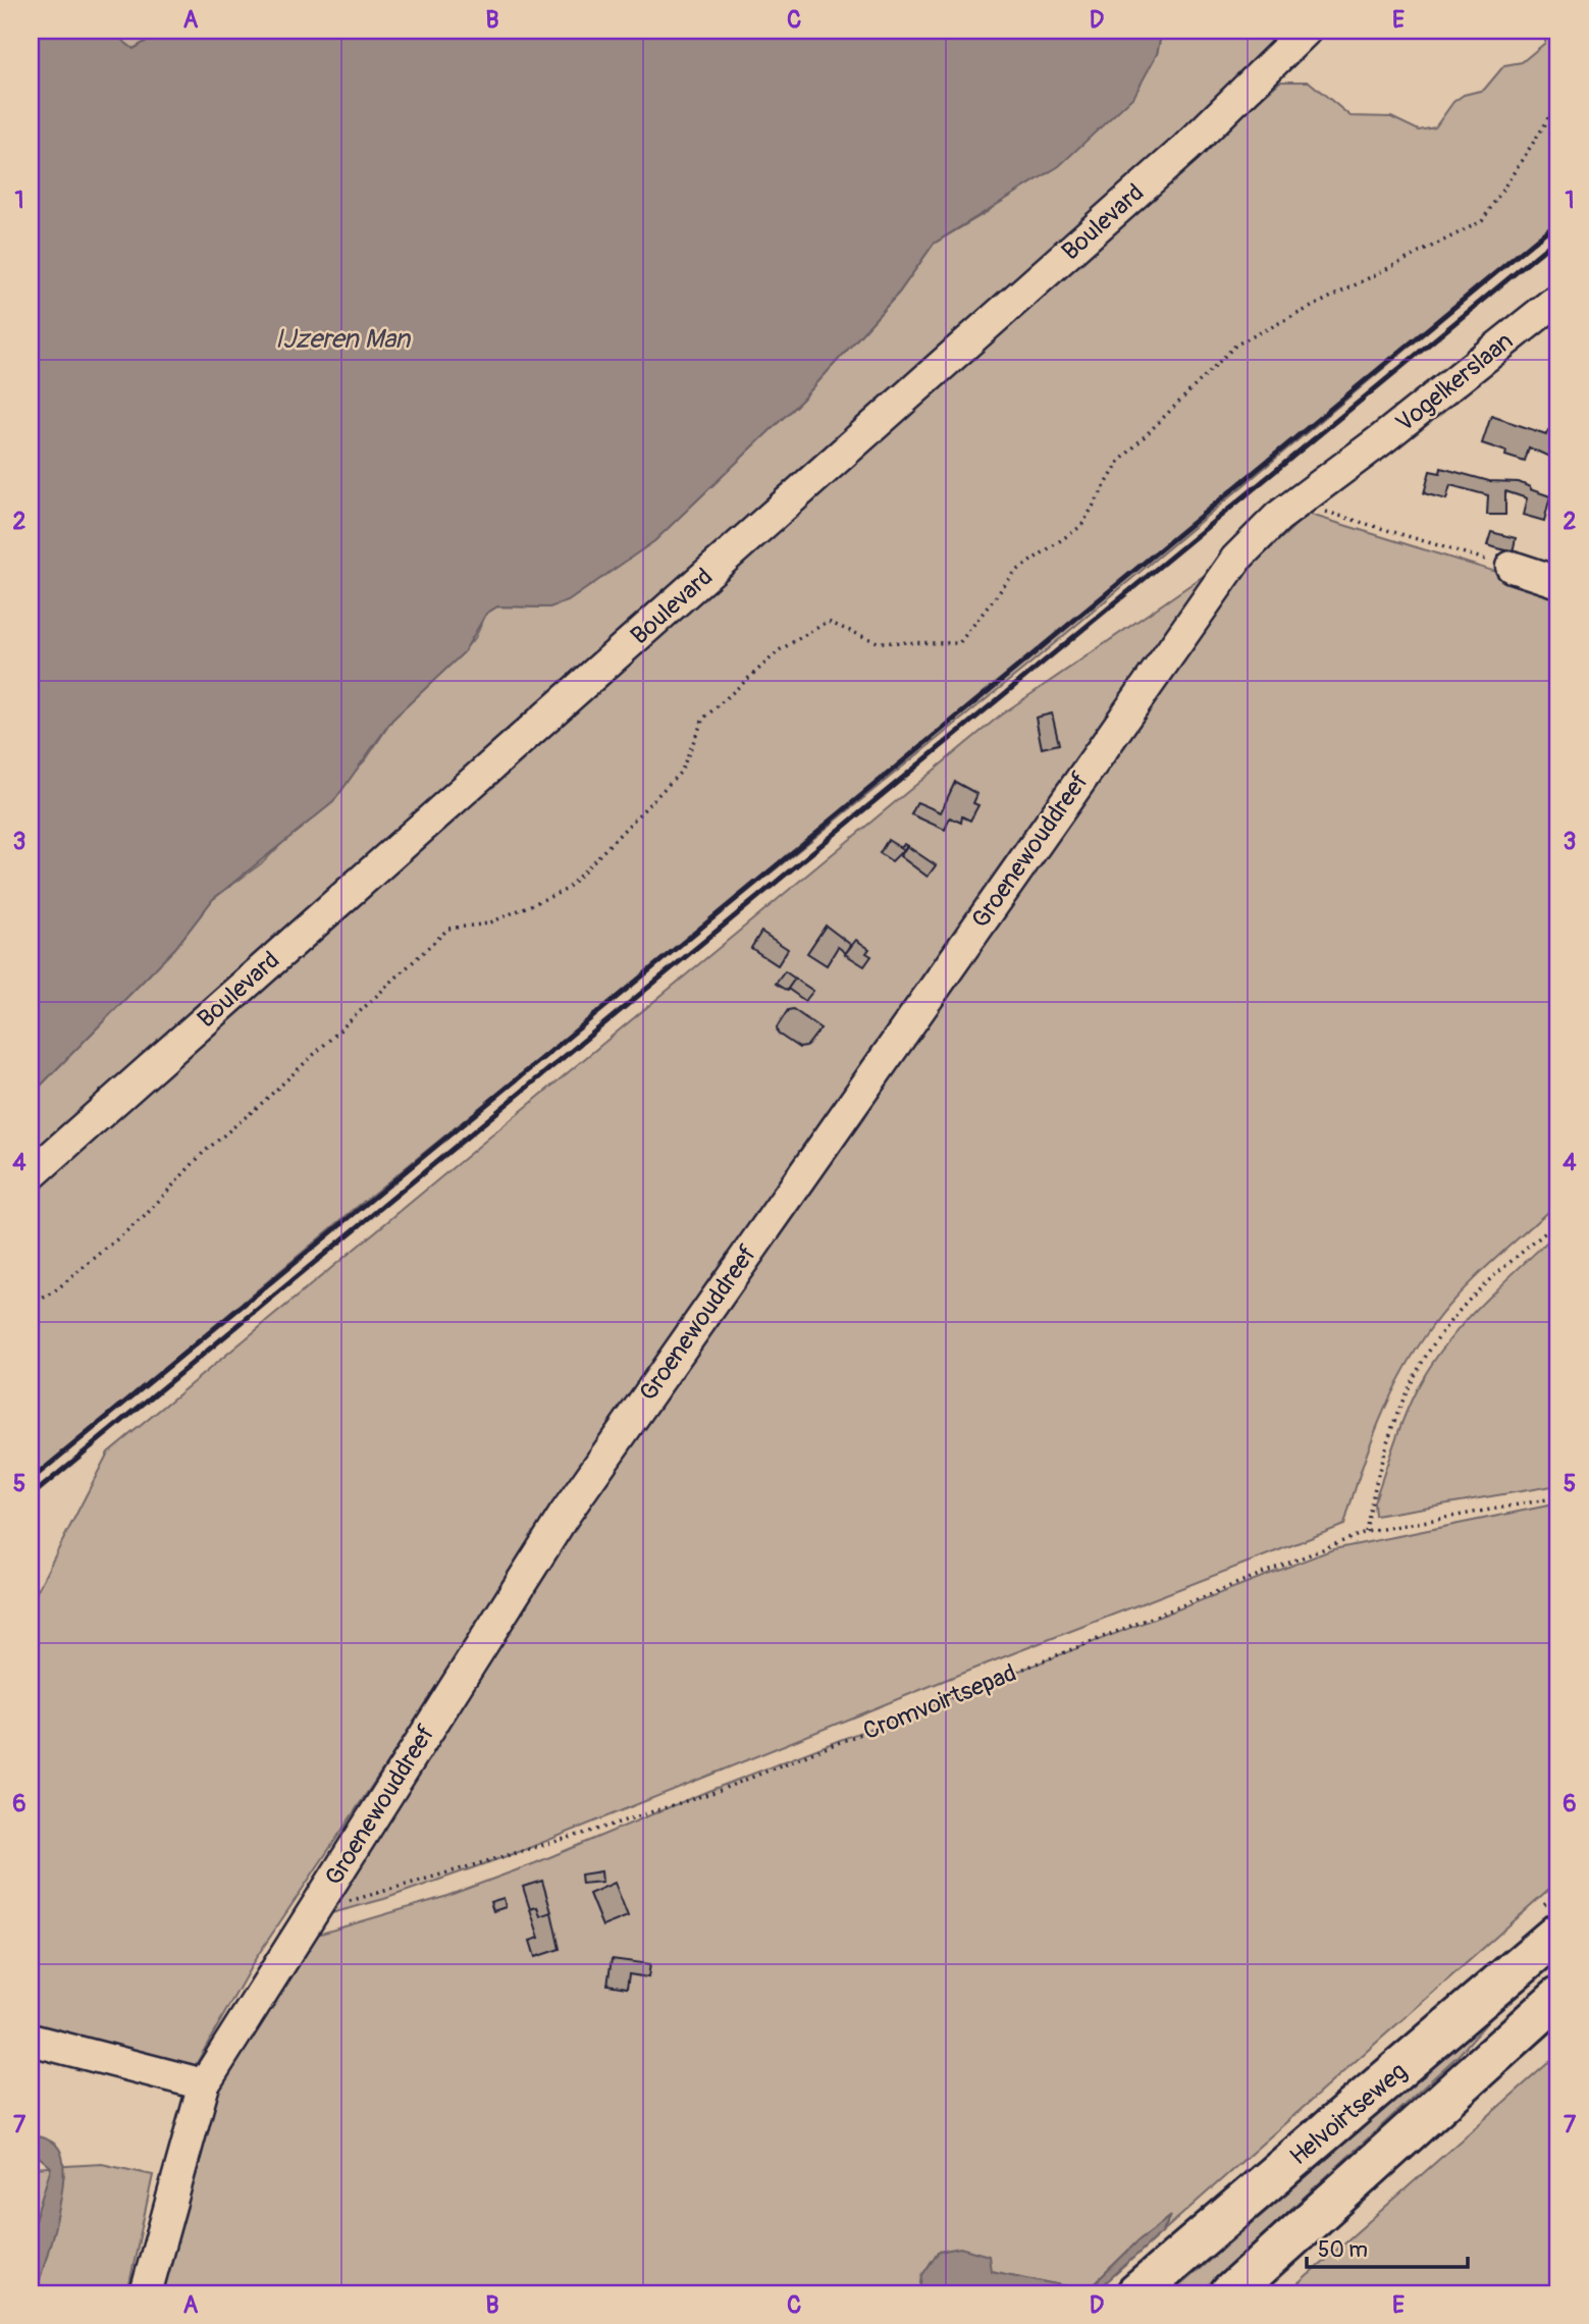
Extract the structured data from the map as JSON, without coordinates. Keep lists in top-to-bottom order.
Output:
{
  "streets": {
    "main road": ["Helvoirtseweg"],
    "street": ["Boulevard", "Vogelkerslaan", "Groenewouddreef"],
    "path": ["Cromvoirtsepad"]
  },
  "crossings": [
    ["Vogelkerslaan", "Groenewouddreef"],
    ["Groenewouddreef", "Cromvoirtsepad"]
  ],
  "water": ["IJzeren Man"],
  "scale_bar": "50 m",
  "grid": {
    "columns": [
      "A",
      "B",
      "C",
      "D",
      "E"
    ],
    "rows": [
      "1",
      "2",
      "3",
      "4",
      "5",
      "6",
      "7"
    ]
  }
}
